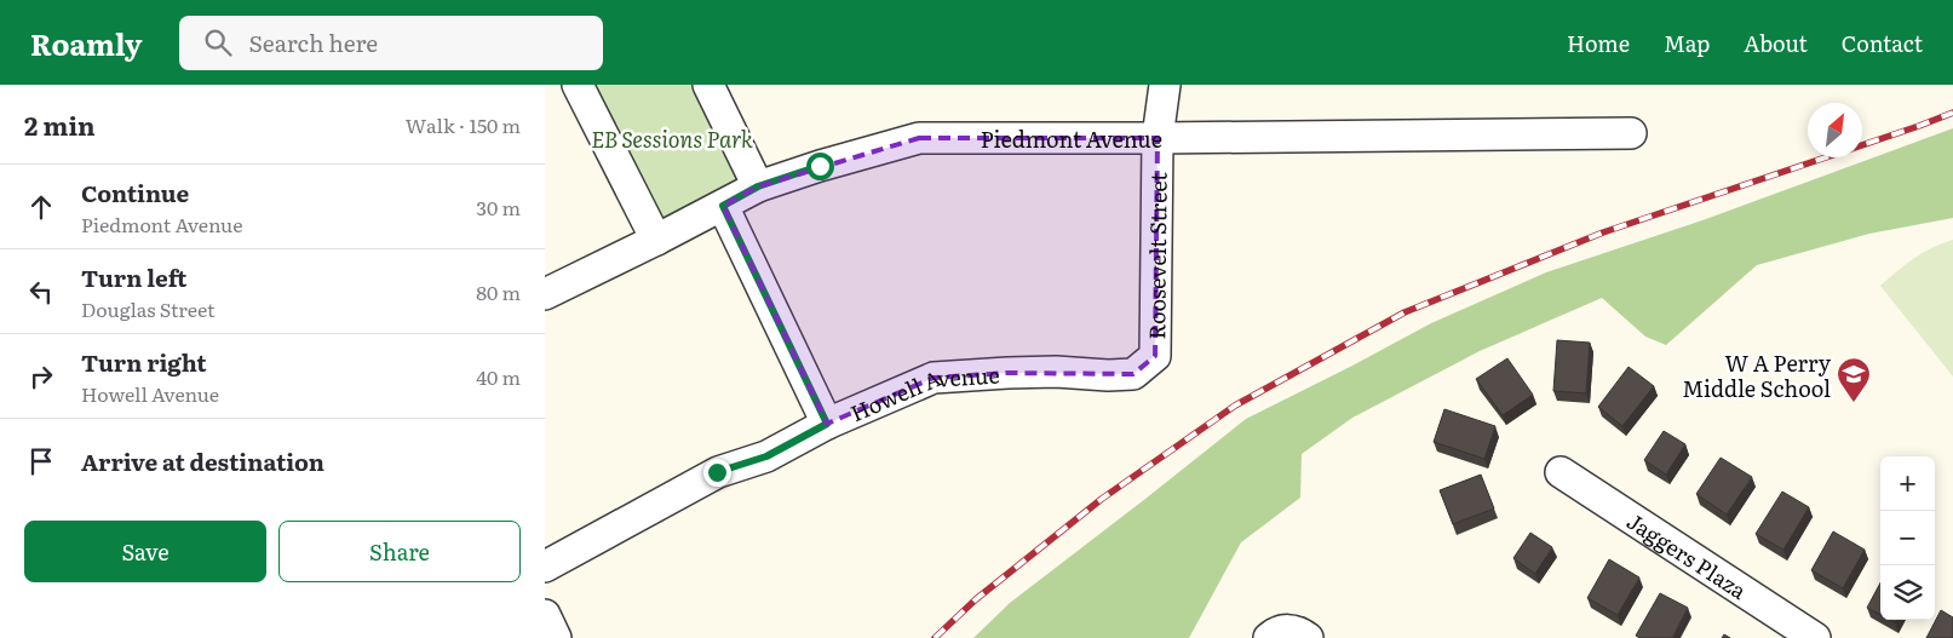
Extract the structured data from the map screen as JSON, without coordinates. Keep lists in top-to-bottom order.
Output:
{
  "streets": {
    "street": [
      "Piedmont Avenue",
      "Roosevelt Street",
      "Howell Avenue",
      "Jaggers Plaza"
    ]
  },
  "crossings": [
    ["Piedmont Avenue", "Roosevelt Street"],
    ["Roosevelt Street", "Howell Avenue"]
  ],
  "parks": ["EB Sessions Park"],
  "places": {
    "school or university": ["W A Perry Middle School"]
  },
  "north": "top right",
  "page": {
    "header": "Roamly",
    "search": "Search here",
    "nav": [
      "Home",
      "Map",
      "About",
      "Contact"
    ],
    "heading": ["2 min", "Walk · 150 m"],
    "list": [
      ["Continue", "Piedmont Avenue", "30 m"],
      ["Turn left", "Douglas Street", "80 m"],
      ["Turn right", "Howell Avenue", "40 m"],
      "Arrive at destination"
    ],
    "map_buttons": ["+", "−"],
    "buttons": ["Save", "Share"]
  }
}
